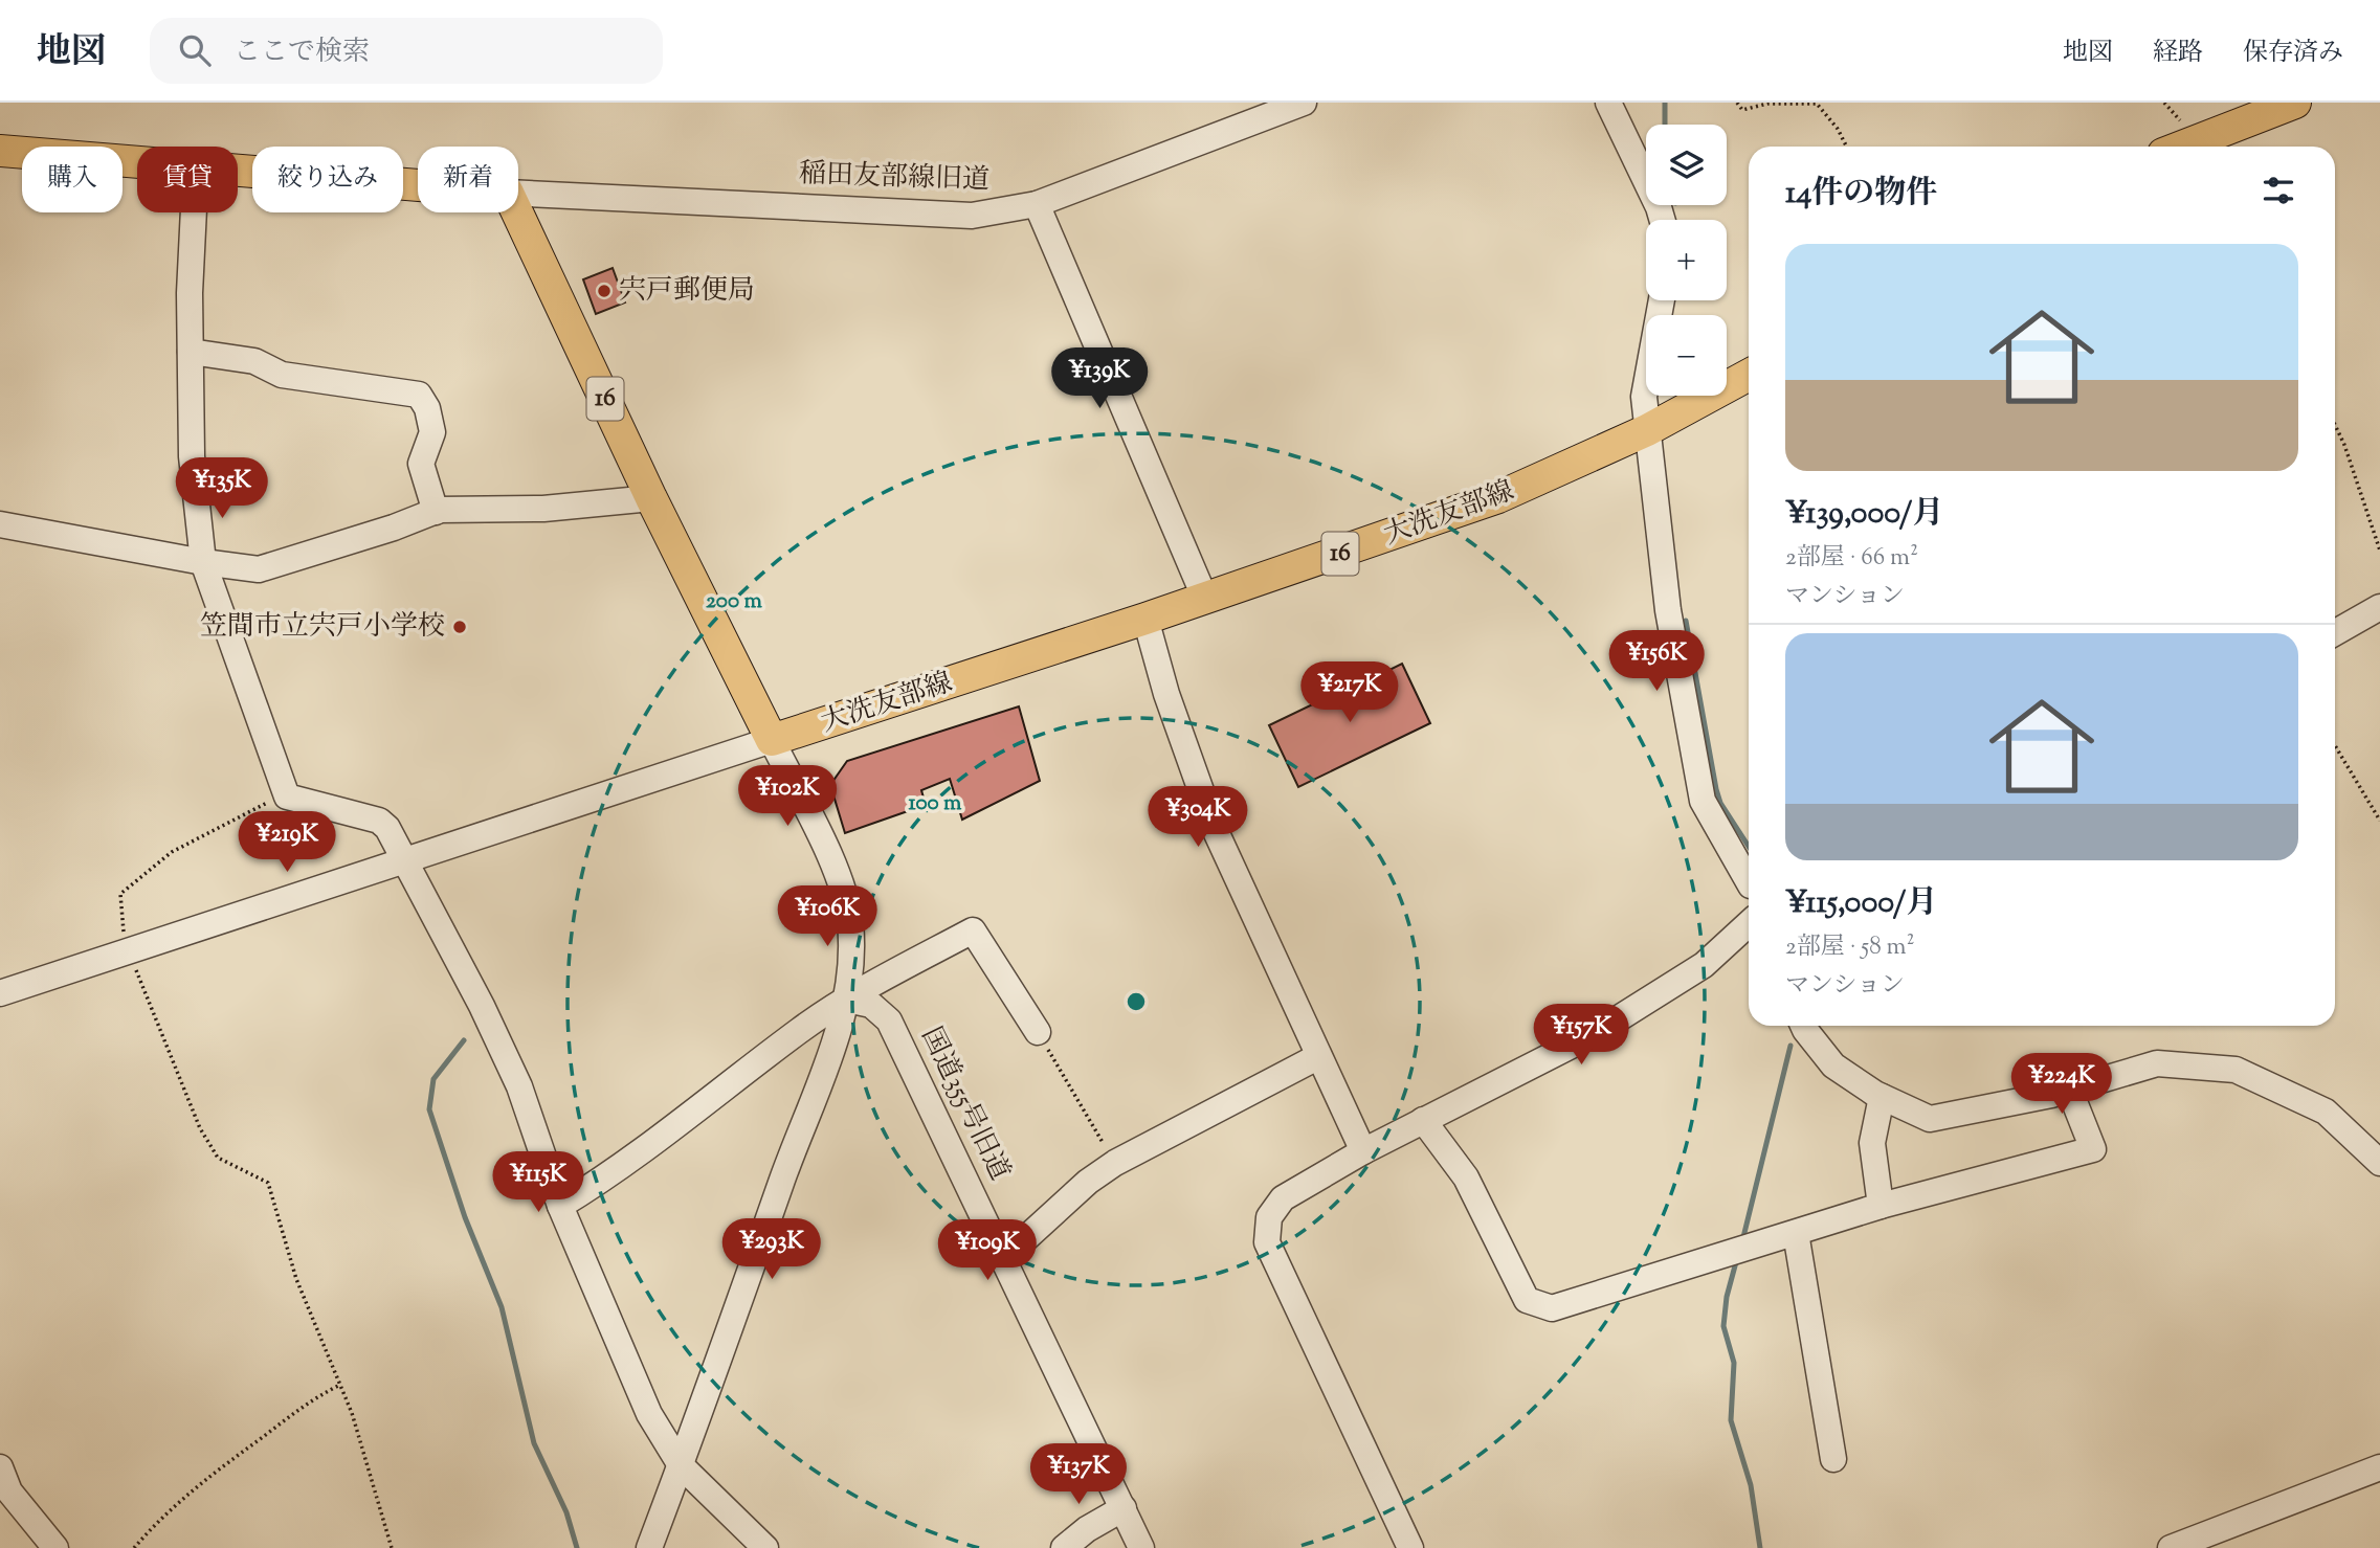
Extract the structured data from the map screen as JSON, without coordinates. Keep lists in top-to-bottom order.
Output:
{
  "streets": {
    "main road": ["16", "大洗友部線"],
    "street": ["稲田友部線旧道", "国道355号旧道"]
  },
  "crossings": [
    ["16", "大洗友部線"]
  ],
  "places": ["宍戸郵便局", "笠間市立宍戸小学校"],
  "page": {
    "header": "地図",
    "search": "ここで検索",
    "nav": ["地図", "経路", "保存済み"],
    "map_buttons": ["+", "−"],
    "chip": [
      "購入",
      "賃貸",
      "絞り込み",
      "新着"
    ],
    "heading": "14件の物件",
    "list": [
      {
        "name": "¥139,000/月",
        "note": "2部屋 · 66 m² · マンション"
      },
      {
        "name": "¥115,000/月",
        "note": "2部屋 · 58 m² · マンション"
      }
    ],
    "price": [
      "¥139K",
      "¥135K",
      "¥156K",
      "¥217K",
      "¥102K",
      "¥304K",
      "¥219K",
      "¥106K",
      "¥157K",
      "¥224K",
      "¥115K",
      "¥293K",
      "¥109K",
      "¥137K"
    ]
  },
  "rings": ["200 m", "100 m"]
}
